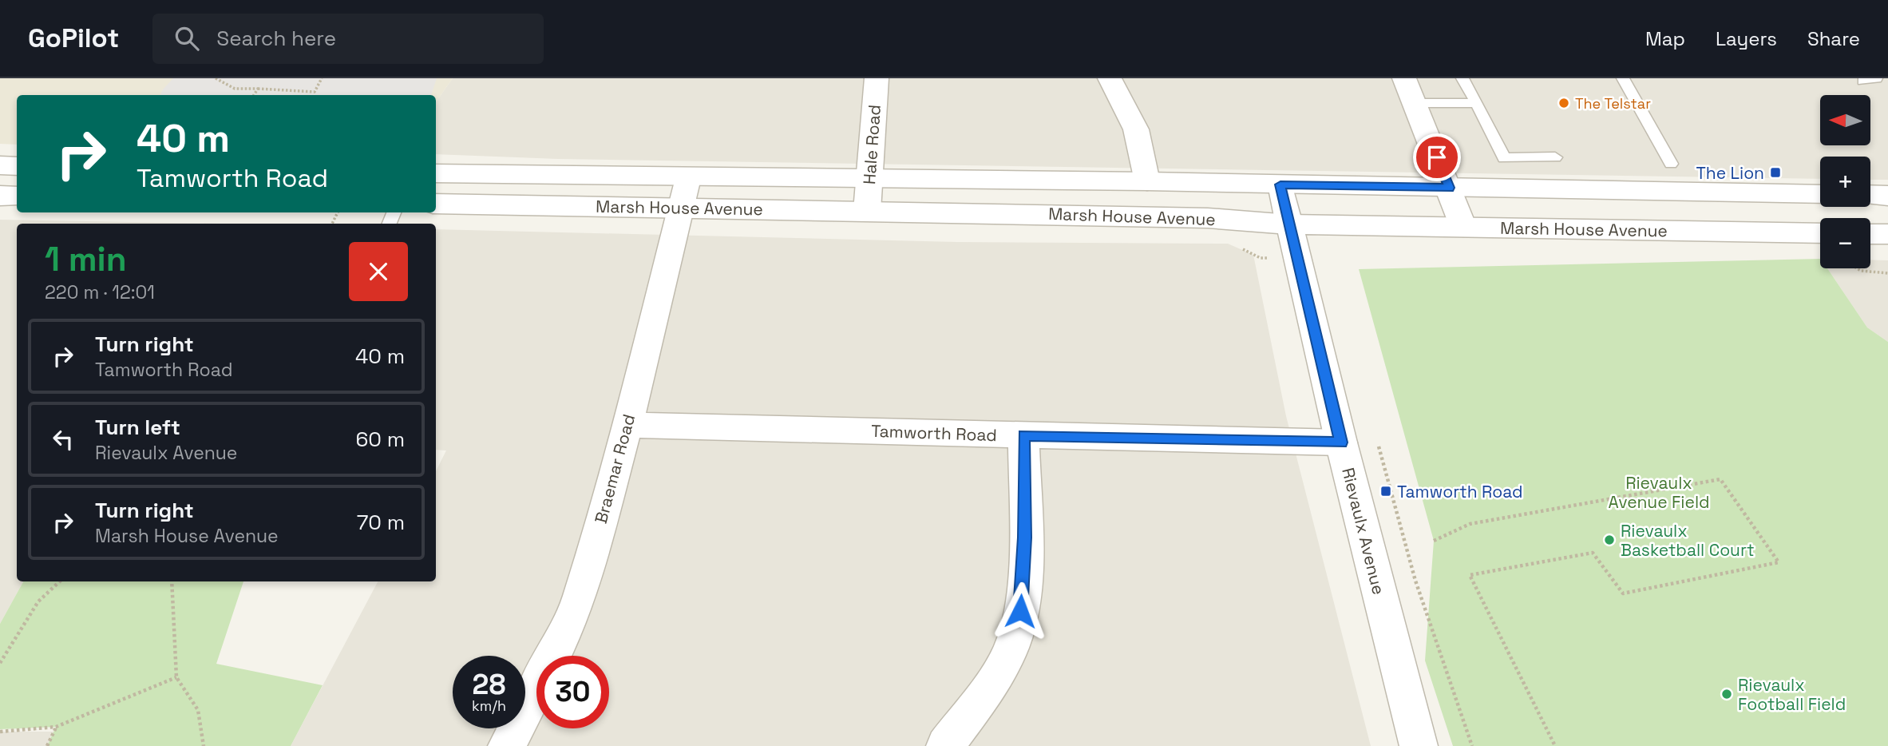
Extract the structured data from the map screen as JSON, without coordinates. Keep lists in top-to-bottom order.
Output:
{
  "streets": {
    "street": [
      "Hale Road",
      "Marsh House Avenue",
      "Tamworth Road",
      "Braemar Road",
      "Rievaulx Avenue"
    ]
  },
  "crossings": [
    ["Hale Road", "Marsh House Avenue"],
    ["Marsh House Avenue", "Braemar Road"],
    ["Marsh House Avenue", "Rievaulx Avenue"],
    ["Tamworth Road", "Braemar Road"],
    ["Tamworth Road", "Rievaulx Avenue"]
  ],
  "parks": ["Rievaulx Avenue Field"],
  "places": {
    "other": ["The Telstar", "Rievaulx Basketball Court", "Rievaulx Football Field"],
    "transit": ["The Lion", "Tamworth Road"]
  },
  "north": "left",
  "page": {
    "header": "GoPilot",
    "search": "Search here",
    "nav": ["Map", "Layers", "Share"],
    "map_buttons": ["+", "−"],
    "turn": ["40 m", "Tamworth Road"],
    "heading": ["1 min", "220 m · 12:01"],
    "list": [
      {
        "name": "Turn right",
        "note": "Tamworth Road",
        "value": "40 m"
      },
      {
        "name": "Turn left",
        "note": "Rievaulx Avenue",
        "value": "60 m"
      },
      {
        "name": "Turn right",
        "note": "Marsh House Avenue",
        "value": "70 m"
      }
    ],
    "speed": "28 km/h",
    "limit": "30"
  }
}
